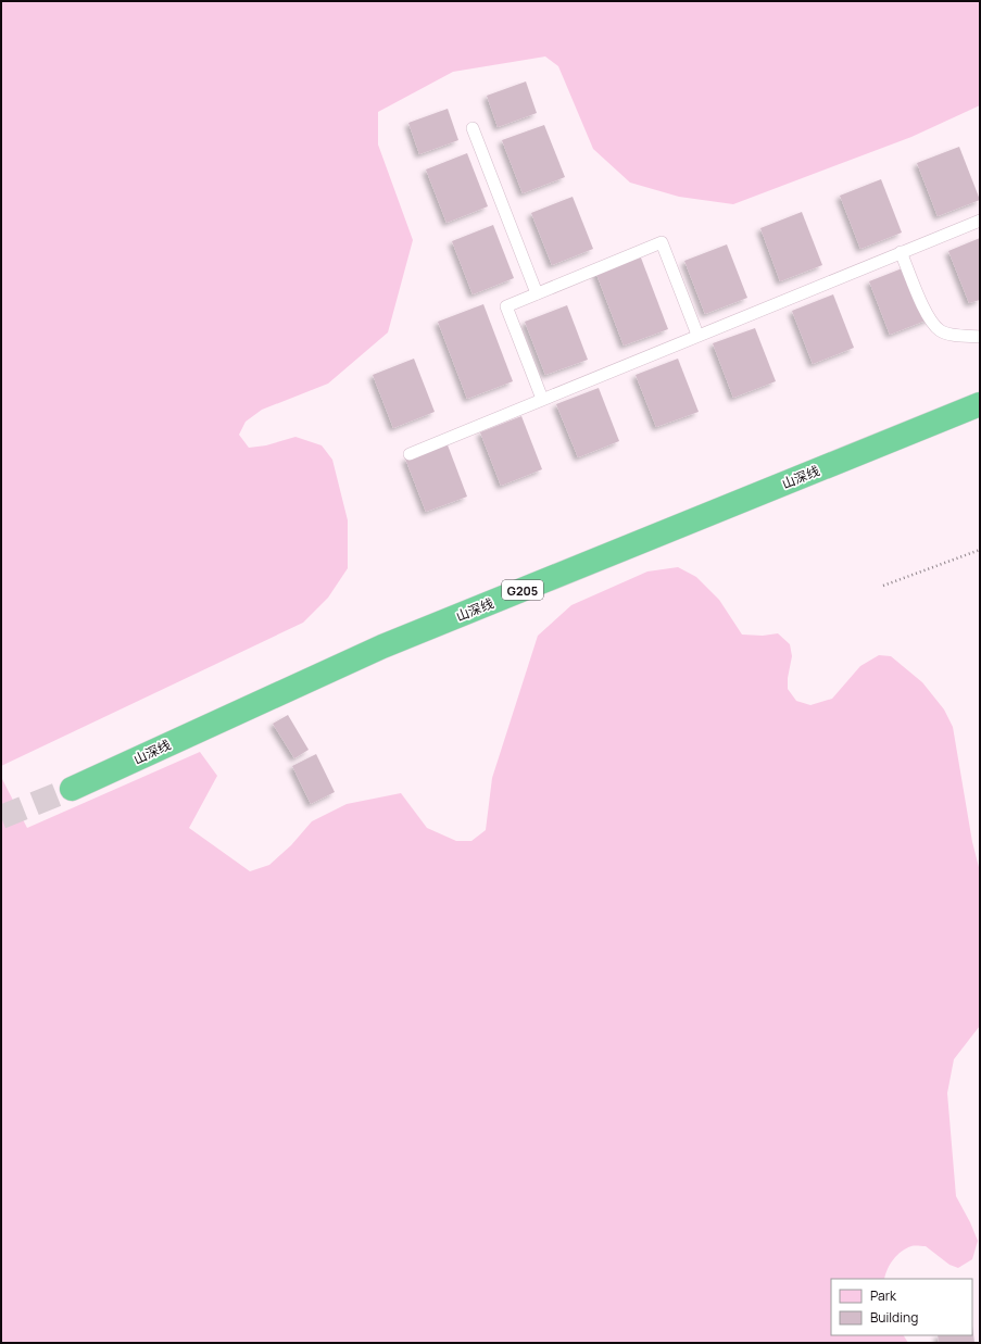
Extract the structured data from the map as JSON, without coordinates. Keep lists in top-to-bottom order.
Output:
{
  "streets": {
    "highway": ["山深线", "G205"]
  },
  "legend": ["Park", "Building"]
}
